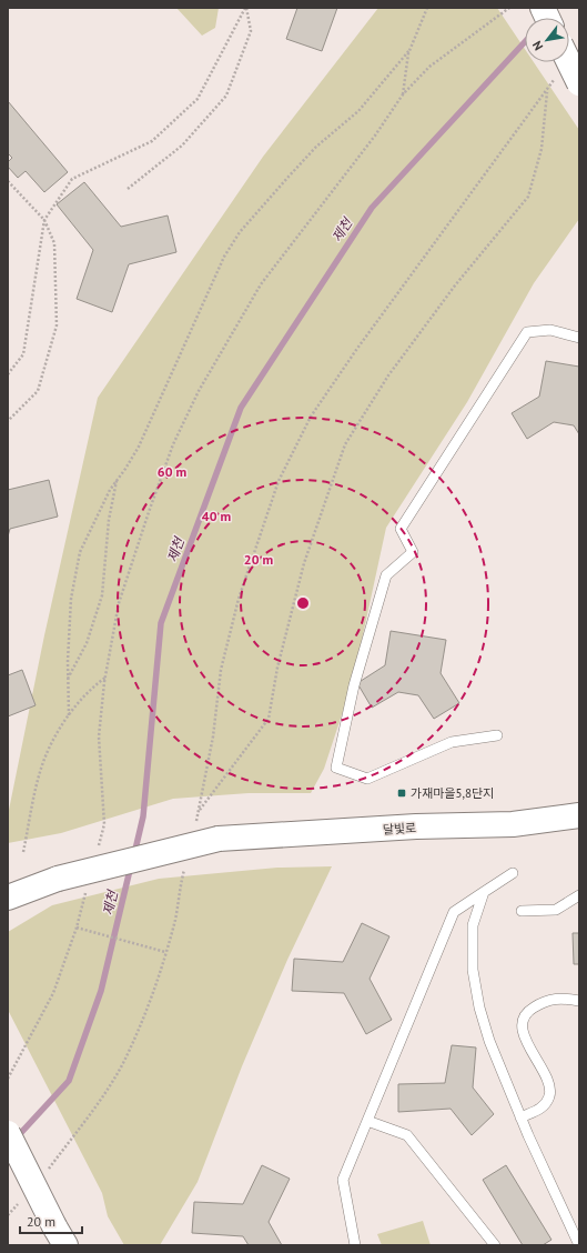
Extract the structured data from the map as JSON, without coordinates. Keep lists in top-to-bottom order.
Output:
{
  "streets": {
    "street": ["달빛로"]
  },
  "water": ["제천"],
  "places": {
    "transit": ["가재마을5,8단지"]
  },
  "scale_bar": "20 m",
  "north": "bottom left",
  "rings": ["60 m", "40 m", "20 m"]
}
